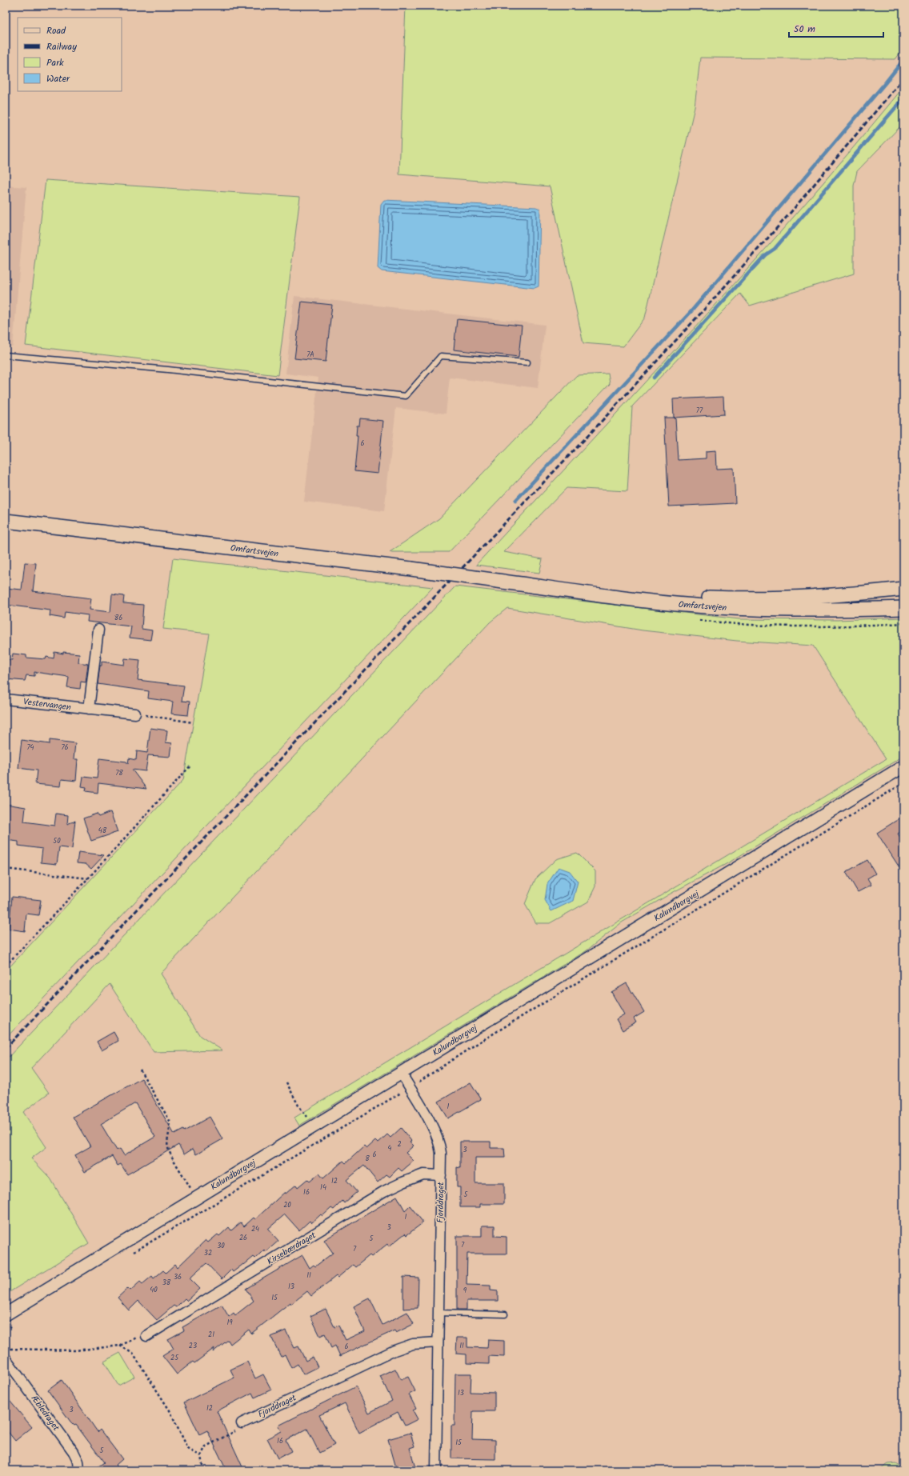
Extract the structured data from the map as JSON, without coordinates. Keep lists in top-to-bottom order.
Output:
{
  "streets": {
    "main road": ["Omfartsvejen"],
    "street": [
      "Vestervangen",
      "Kalundborgvej",
      "Fjorddraget",
      "Kirsebærdraget",
      "Æbledraget"
    ]
  },
  "crossings": [
    ["Kalundborgvej", "Fjorddraget"],
    ["Fjorddraget", "Kirsebærdraget"]
  ],
  "house_numbers": [
    "7A",
    "77",
    "6",
    "86",
    "74",
    "76",
    "78",
    "48",
    "50",
    "1",
    "2",
    "4",
    "3",
    "6",
    "8",
    "12",
    "14",
    "16",
    "5",
    "20",
    "1",
    "3",
    "24",
    "26",
    "5",
    "7",
    "30",
    "7",
    "32",
    "11",
    "36",
    "38",
    "13",
    "40",
    "9",
    "15",
    "19",
    "21",
    "23",
    "11",
    "6",
    "25",
    "13",
    "12",
    "3",
    "16",
    "15",
    "5"
  ],
  "legend": [
    "Road",
    "Railway",
    "Park",
    "Water"
  ],
  "scale_bar": "50 m"
}
